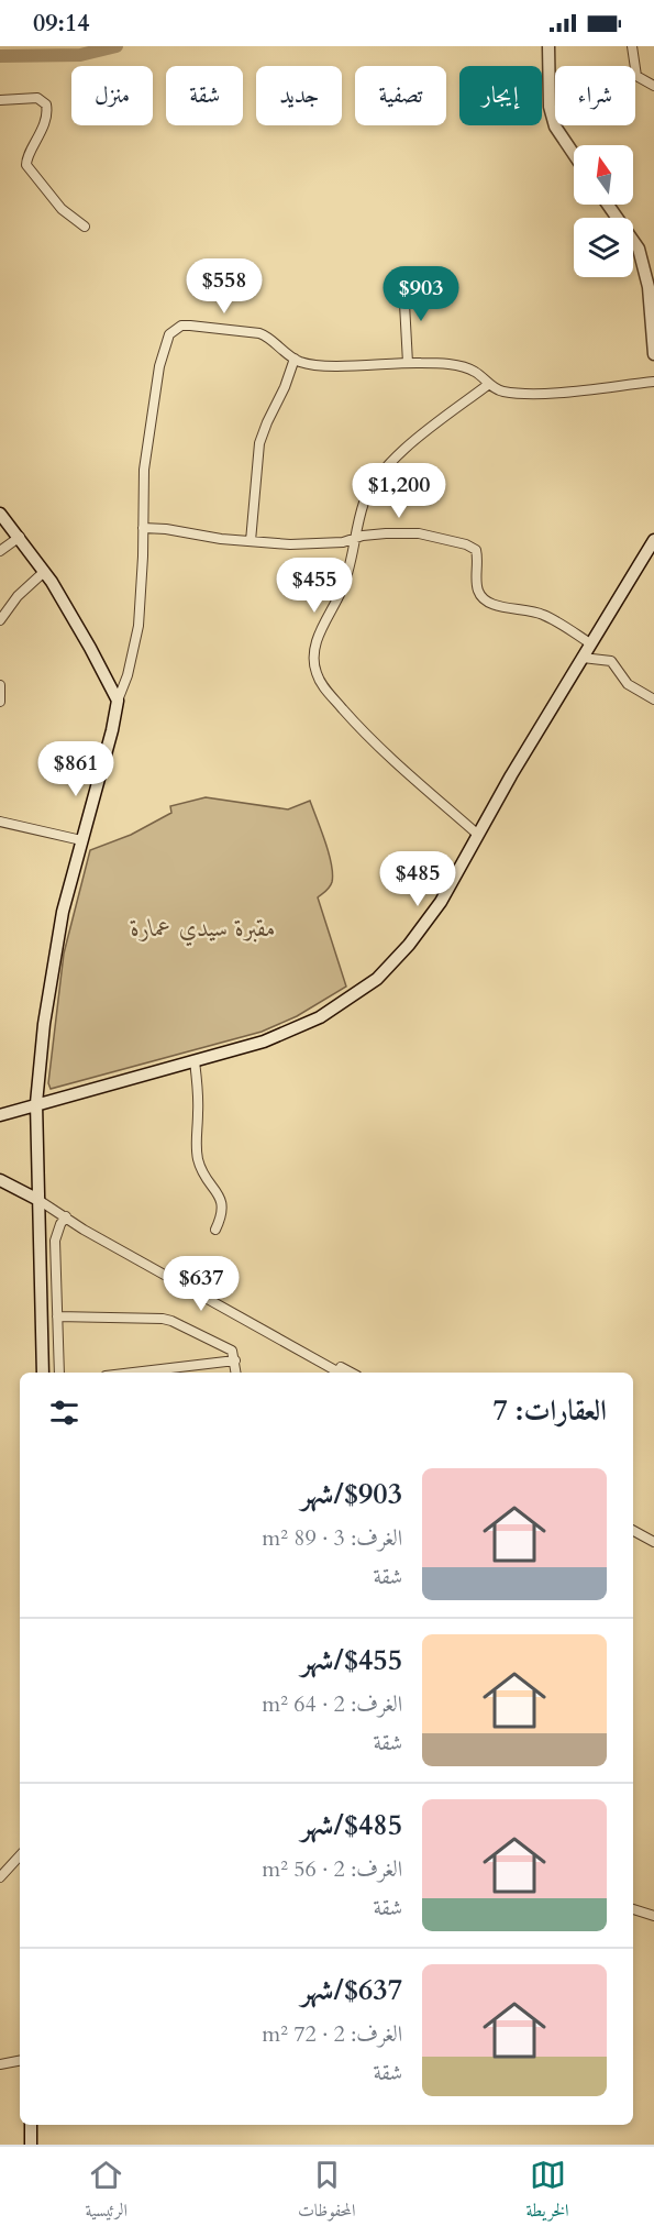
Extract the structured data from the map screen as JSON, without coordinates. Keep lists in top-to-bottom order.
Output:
{
  "parks": ["مقبرة سيدي عمارة"],
  "north": "top",
  "page": {
    "status": "09:14",
    "chip": [
      "شراء",
      "إيجار",
      "تصفية",
      "جديد",
      "شقة",
      "منزل"
    ],
    "price": [
      "$558",
      "$903",
      "$1,200",
      "$455",
      "$861",
      "$485",
      "$637"
    ],
    "heading": "العقارات: 7",
    "list": [
      {
        "name": "$903/شهر",
        "note": "الغرف: 3 · 89 m² · شقة"
      },
      {
        "name": "$455/شهر",
        "note": "الغرف: 2 · 64 m² · شقة"
      },
      {
        "name": "$485/شهر",
        "note": "الغرف: 2 · 56 m² · شقة"
      },
      {
        "name": "$637/شهر",
        "note": "الغرف: 2 · 72 m² · شقة"
      }
    ],
    "tabs": ["الخريطة", "المحفوظات", "الرئيسية"]
  }
}
